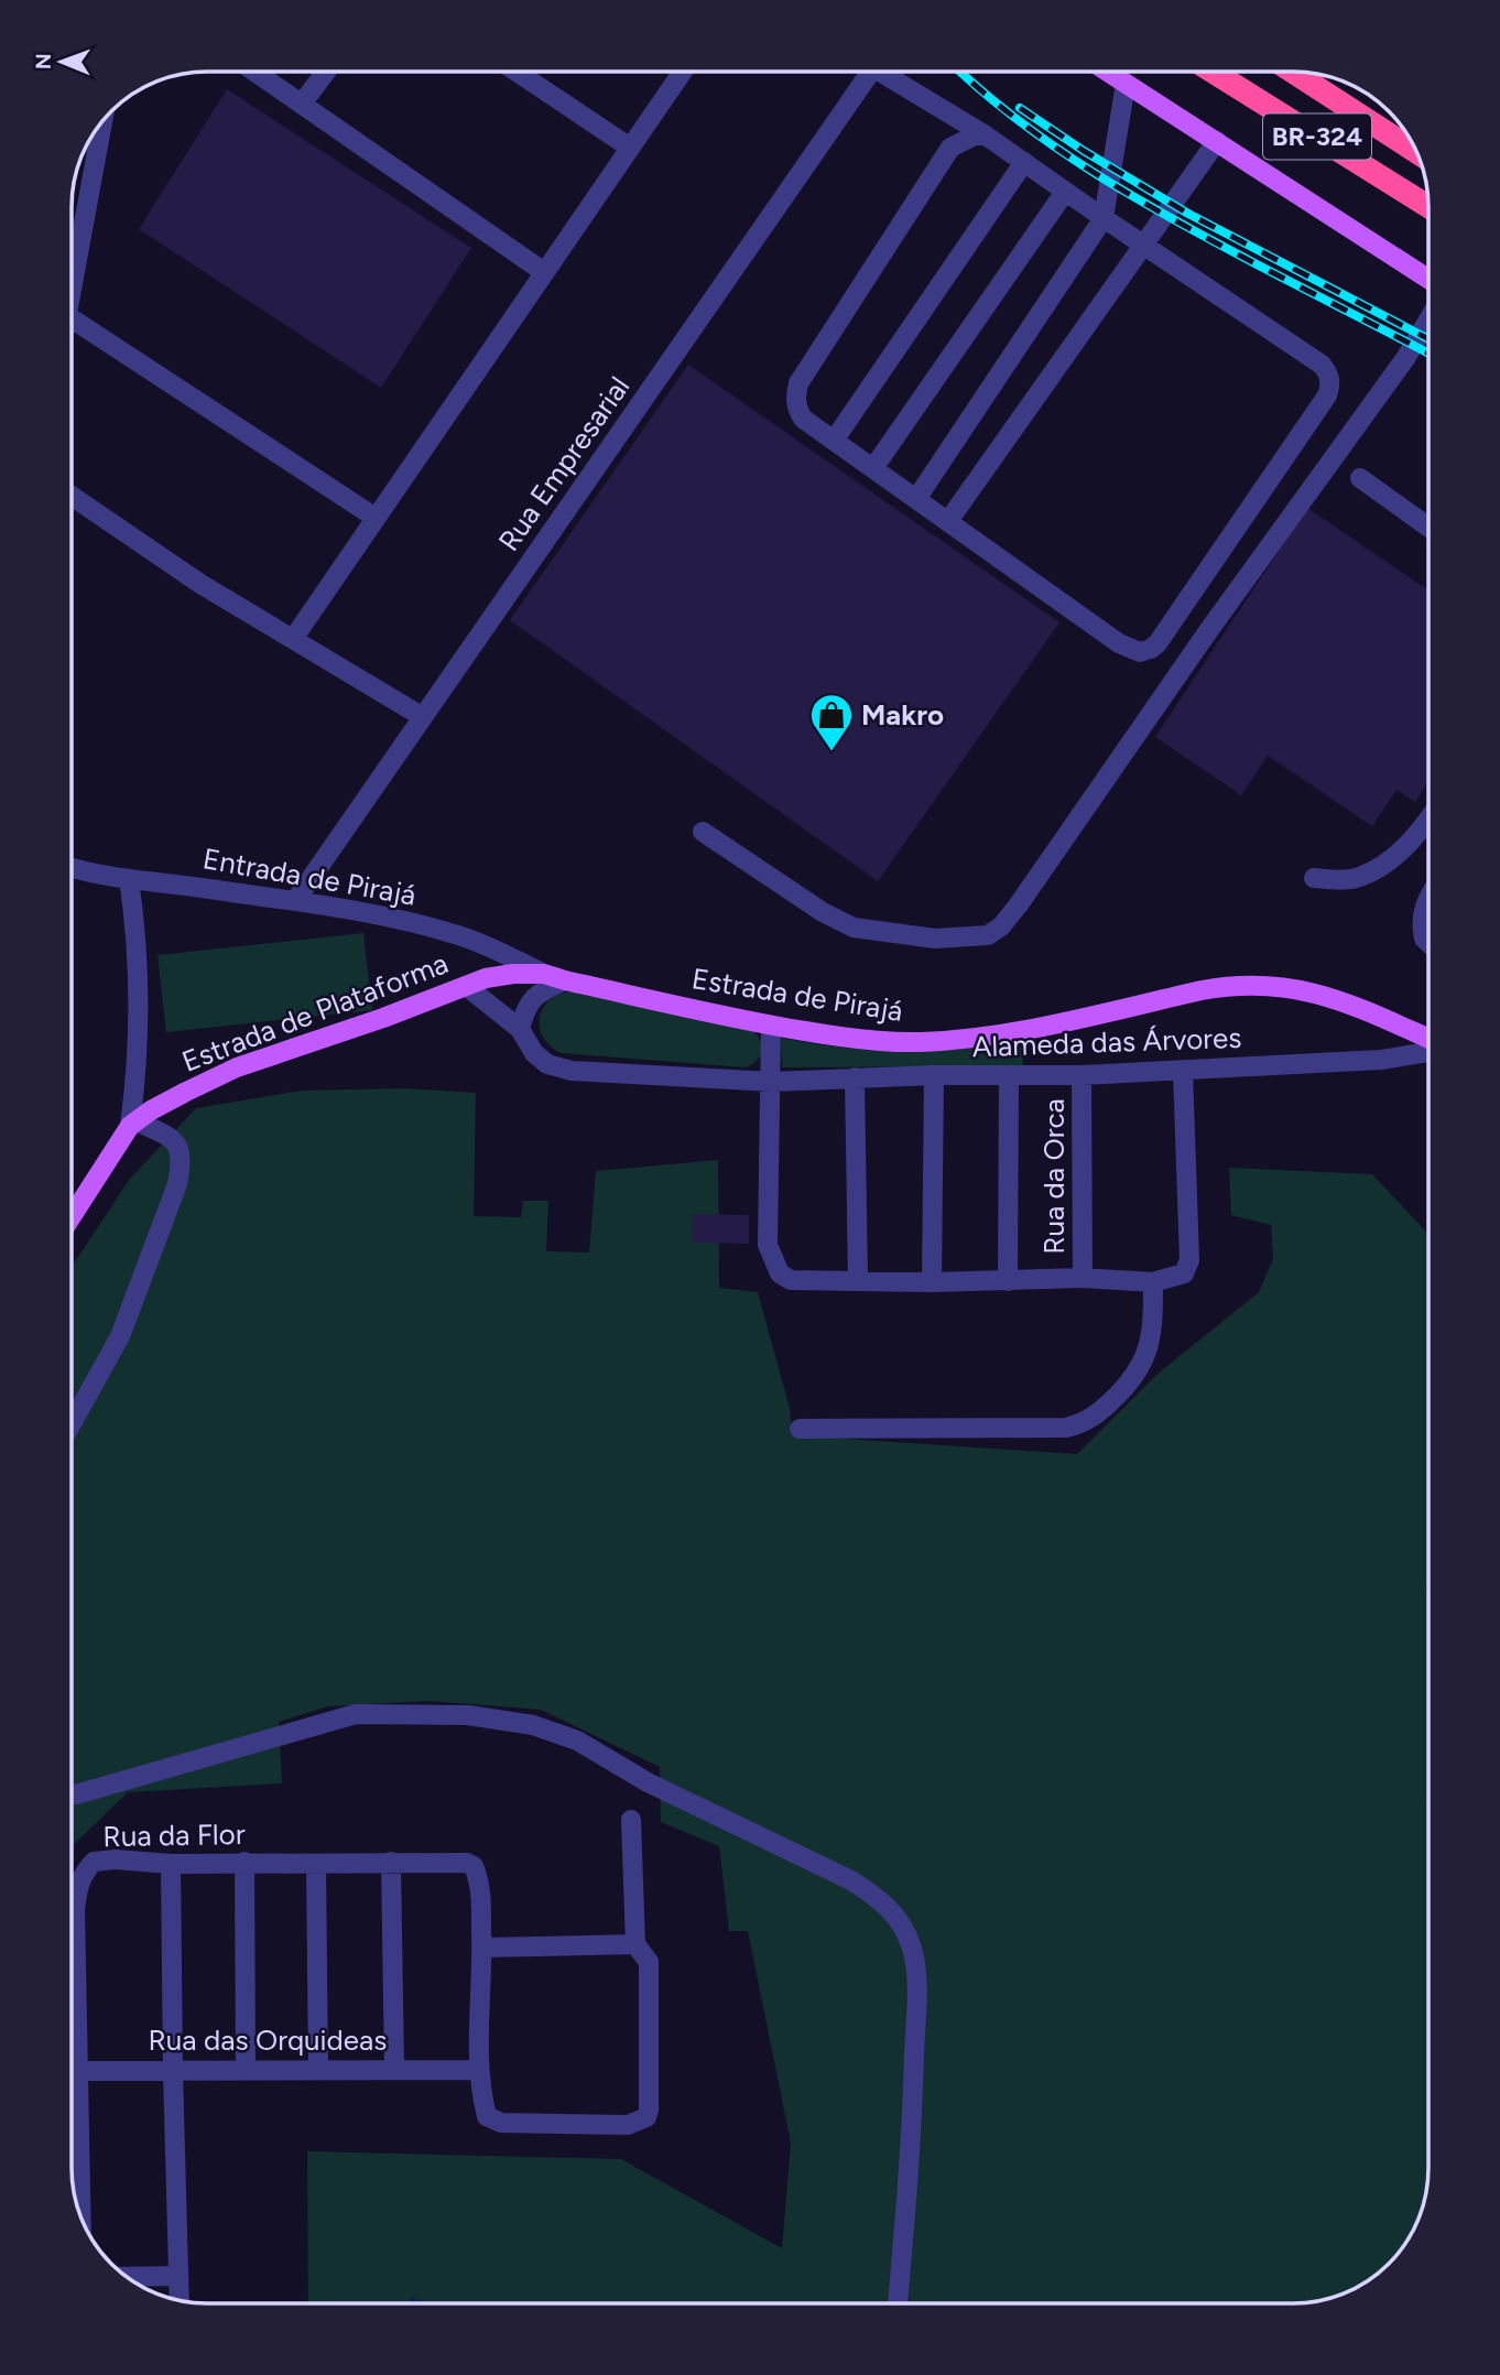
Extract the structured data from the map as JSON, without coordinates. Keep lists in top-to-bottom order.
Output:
{
  "streets": {
    "highway": ["BR-324"],
    "main road": ["Estrada de Pirajá", "Estrada de Plataforma"],
    "street": [
      "Rua Empresarial",
      "Entrada de Pirajá",
      "Alameda das Árvores",
      "Rua da Orca",
      "Rua da Flor",
      "Rua das Orquideas"
    ]
  },
  "crossings": [
    ["Rua Empresarial", "Entrada de Pirajá"],
    ["Entrada de Pirajá", "Estrada de Plataforma"],
    ["Estrada de Pirajá", "Estrada de Plataforma"],
    ["Estrada de Plataforma", "Alameda das Árvores"],
    ["Alameda das Árvores", "Rua da Orca"],
    ["Rua da Flor", "Rua das Orquideas"]
  ],
  "places": {
    "shop": ["Makro"]
  },
  "north": "left"
}
